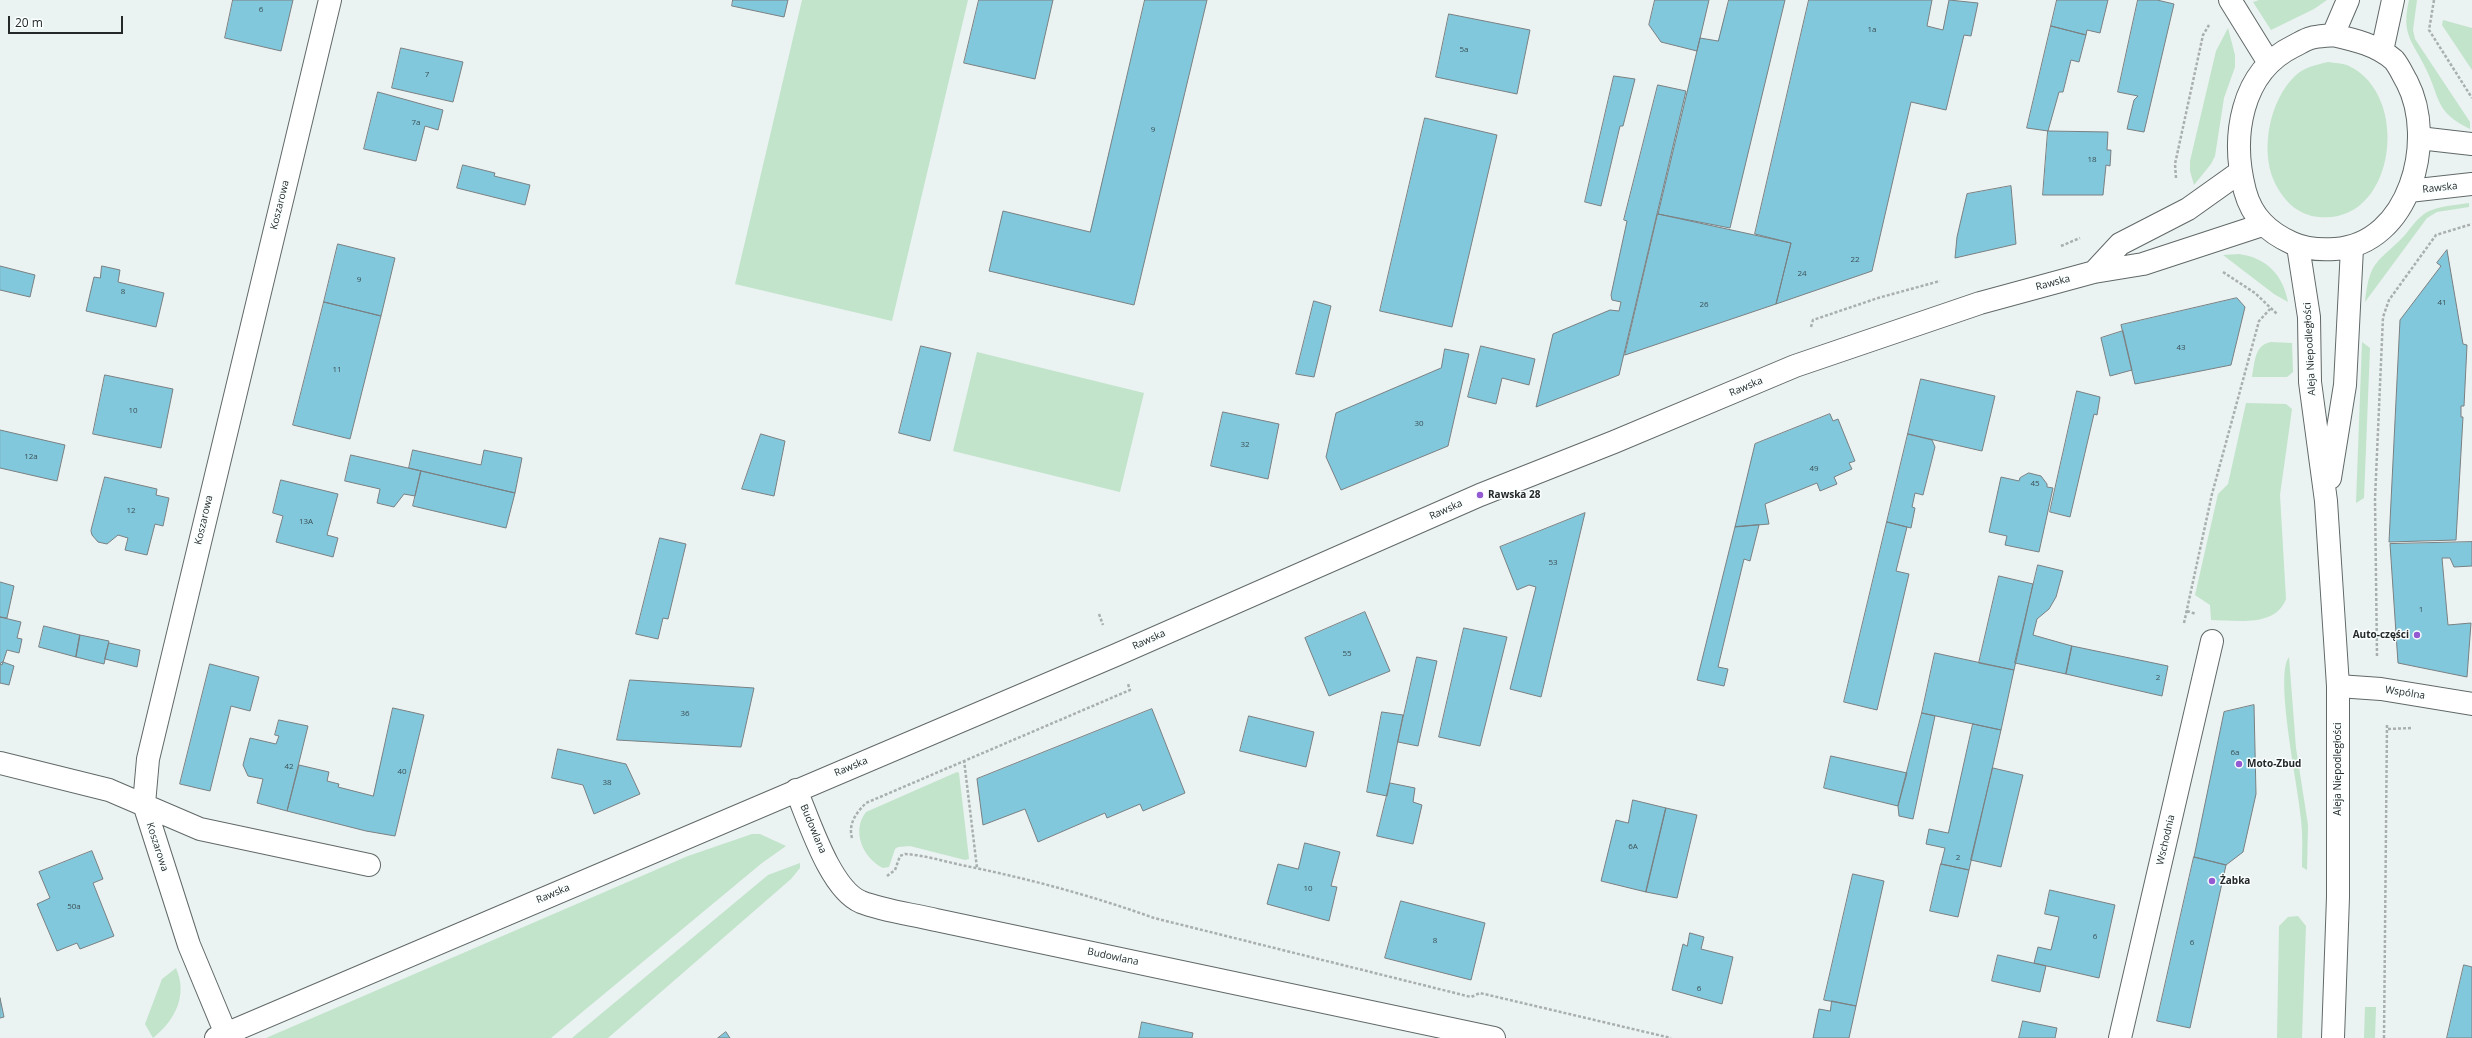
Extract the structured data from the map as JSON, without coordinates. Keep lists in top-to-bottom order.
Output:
{
  "streets": {
    "street": [
      "Rawska",
      "Koszarowa",
      "Aleja Niepodległości",
      "Wspólna",
      "Budowlana",
      "Wschodnia"
    ]
  },
  "crossings": [
    ["Rawska", "Koszarowa"],
    ["Rawska", "Budowlana"],
    ["Aleja Niepodległości", "Wspólna"]
  ],
  "places": [
    "Rawska 28",
    "Auto-części",
    "Moto-Zbud",
    "Żabka"
  ],
  "house_numbers": [
    "6",
    "1a",
    "5a",
    "7",
    "7a",
    "9",
    "18",
    "22",
    "24",
    "9",
    "8",
    "41",
    "26",
    "43",
    "11",
    "10",
    "30",
    "32",
    "12a",
    "49",
    "45",
    "12",
    "13A",
    "53",
    "1",
    "55",
    "2",
    "36",
    "6a",
    "42",
    "40",
    "38",
    "6A",
    "2",
    "10",
    "50a",
    "6",
    "8",
    "6",
    "6"
  ],
  "scale_bar": "20 m"
}
